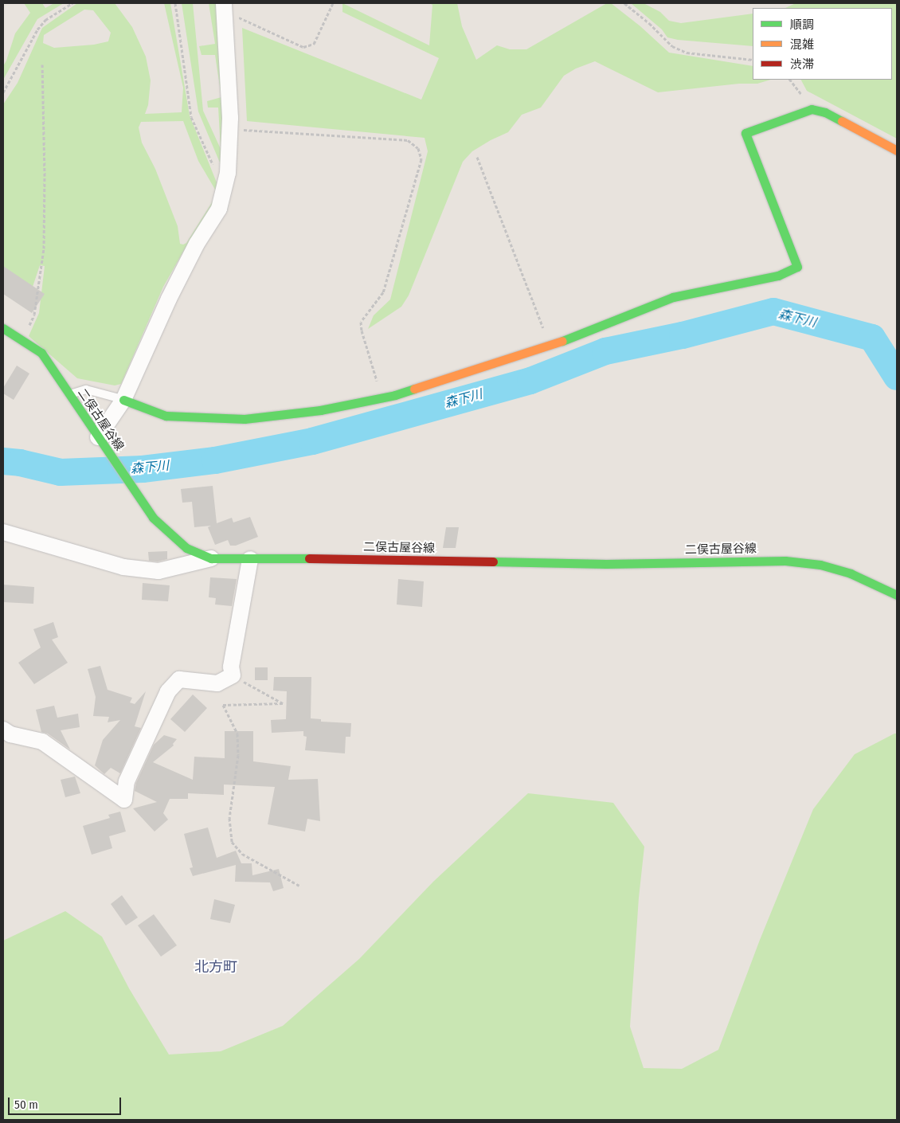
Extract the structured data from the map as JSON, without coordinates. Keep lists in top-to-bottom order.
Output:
{
  "streets": {
    "main road": ["二俣古屋谷線"]
  },
  "districts": ["北方町"],
  "water": ["森下川"],
  "legend": ["順調", "混雑", "渋滞"],
  "scale_bar": "50 m"
}
